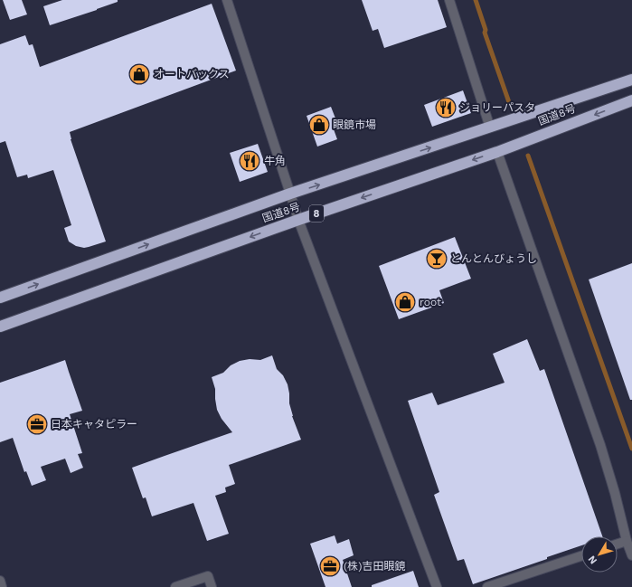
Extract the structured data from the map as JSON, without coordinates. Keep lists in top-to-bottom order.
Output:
{
  "streets": {
    "highway": ["国道8号", "8"]
  },
  "places": {
    "shop": ["オートバックス", "眼鏡市場", "root"],
    "restaurant": ["ジョリーパスタ", "牛角"],
    "bar": ["とんとんびょうし"],
    "office": ["日本キャタピラー", "(株)吉田眼鏡"]
  },
  "north": "bottom left"
}
